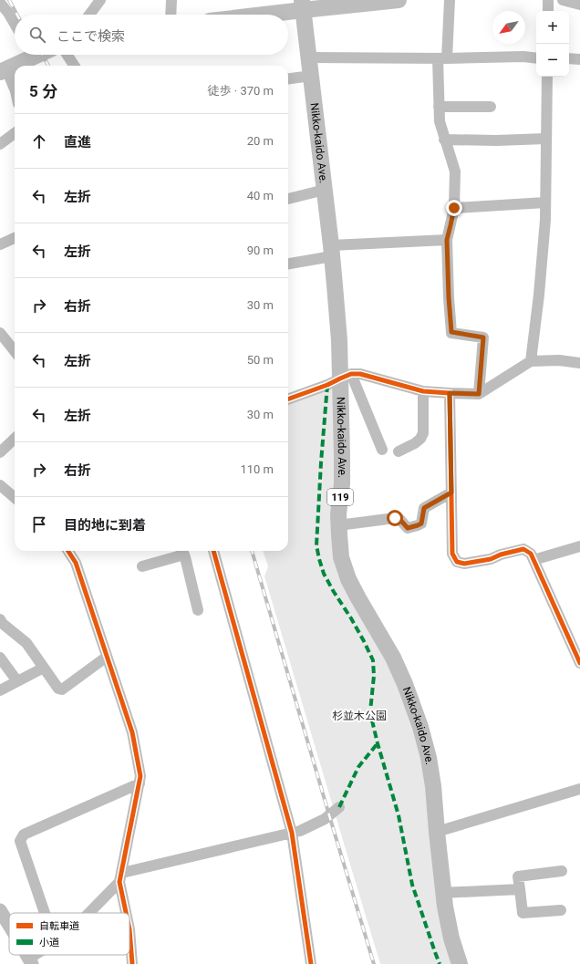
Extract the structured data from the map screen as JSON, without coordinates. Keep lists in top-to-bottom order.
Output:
{
  "streets": {
    "highway": ["Nikko-kaido Ave.", "119"]
  },
  "parks": ["杉並木公園"],
  "legend": ["自転車道", "小道"],
  "north": "bottom left",
  "page": {
    "map_buttons": ["+", "−"],
    "search": "ここで検索",
    "heading": ["5 分", "徒歩 · 370 m"],
    "list": [
      ["直進", "20 m"],
      ["左折", "40 m"],
      ["左折", "90 m"],
      ["右折", "30 m"],
      ["左折", "50 m"],
      ["左折", "30 m"],
      ["右折", "110 m"],
      "目的地に到着"
    ]
  }
}
